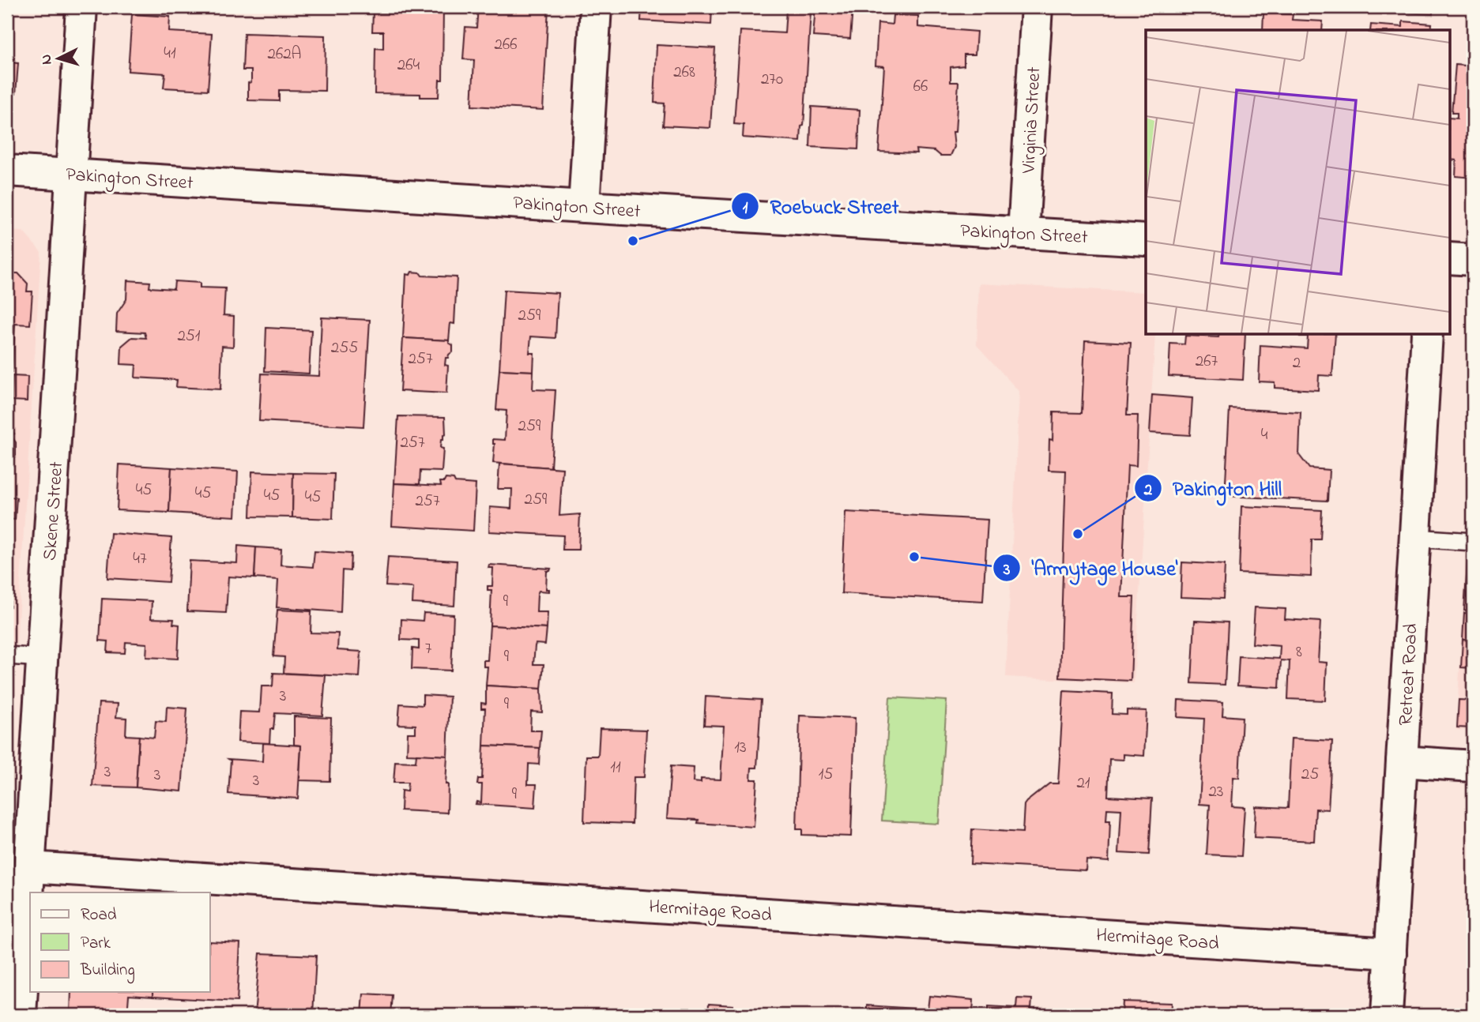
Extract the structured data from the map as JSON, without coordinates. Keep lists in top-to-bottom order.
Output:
{
  "streets": {
    "street": [
      "Virginia Street",
      "Pakington Street",
      "Skene Street",
      "Retreat Road",
      "Hermitage Road"
    ]
  },
  "crossings": [
    ["Virginia Street", "Pakington Street"],
    ["Pakington Street", "Skene Street"],
    ["Skene Street", "Hermitage Road"],
    ["Retreat Road", "Hermitage Road"]
  ],
  "places": ["Roebuck Street", "Pakington Hill", "'Armytage House'"],
  "house_numbers": [
    "266",
    "41",
    "262A",
    "264",
    "268",
    "270",
    "66",
    "259",
    "251",
    "255",
    "257",
    "267",
    "2",
    "259",
    "4",
    "257",
    "45",
    "45",
    "45",
    "45",
    "259",
    "257",
    "47",
    "9",
    "7",
    "8",
    "9",
    "3",
    "9",
    "13",
    "11",
    "3",
    "15",
    "25",
    "3",
    "3",
    "21",
    "23",
    "9"
  ],
  "legend": ["Road", "Park", "Building"],
  "north": "left"
}
